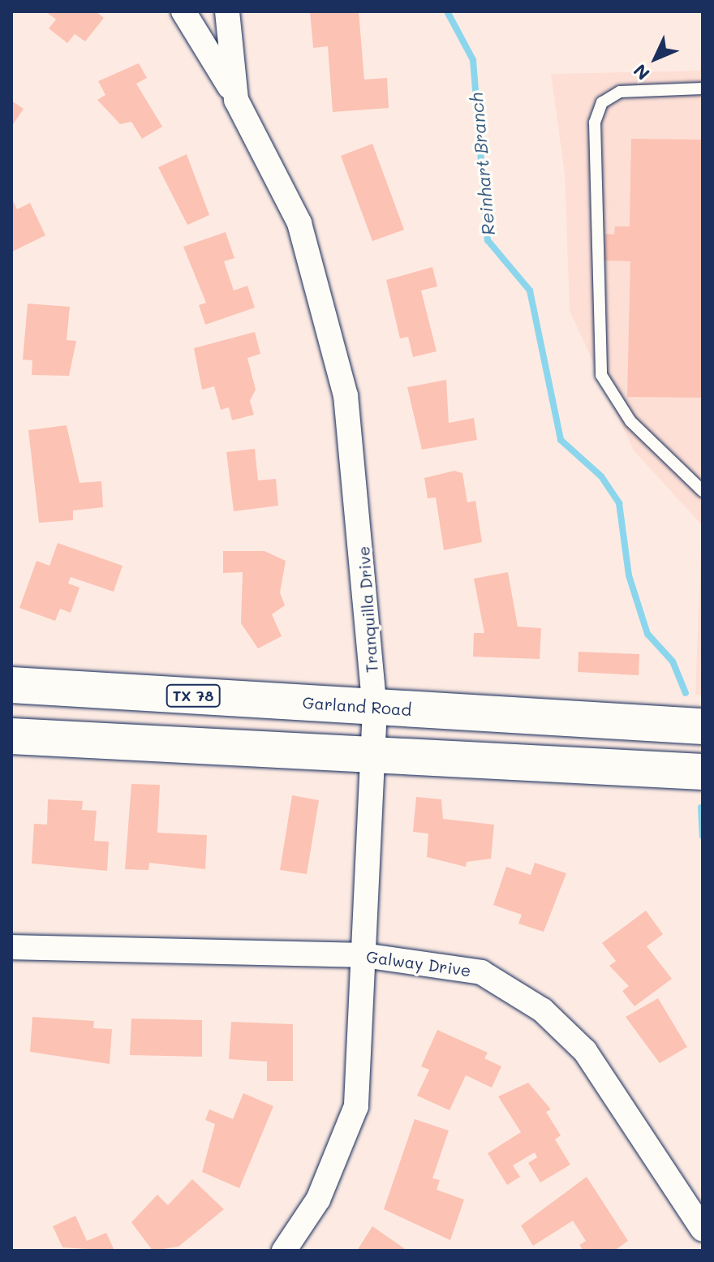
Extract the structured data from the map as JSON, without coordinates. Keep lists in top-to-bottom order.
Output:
{
  "streets": {
    "main road": ["TX 78", "Garland Road"],
    "street": ["Tranquilla Drive", "Galway Drive"]
  },
  "crossings": [
    ["Tranquilla Drive", "Garland Road"],
    ["Tranquilla Drive", "Galway Drive"]
  ],
  "water": ["Reinhart Branch"],
  "north": "bottom left"
}
